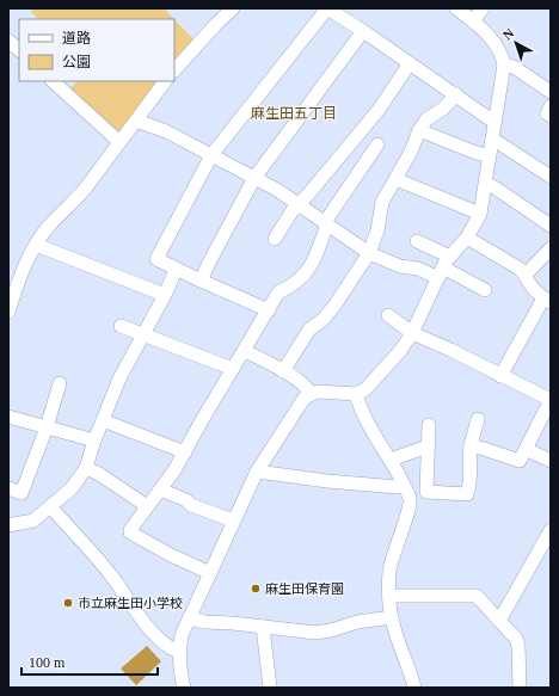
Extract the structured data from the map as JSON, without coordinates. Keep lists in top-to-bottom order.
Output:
{
  "districts": ["麻生田五丁目"],
  "places": ["麻生田保育園", "市立麻生田小学校"],
  "legend": ["道路", "公園"],
  "scale_bar": "100 m",
  "north": "top left"
}
